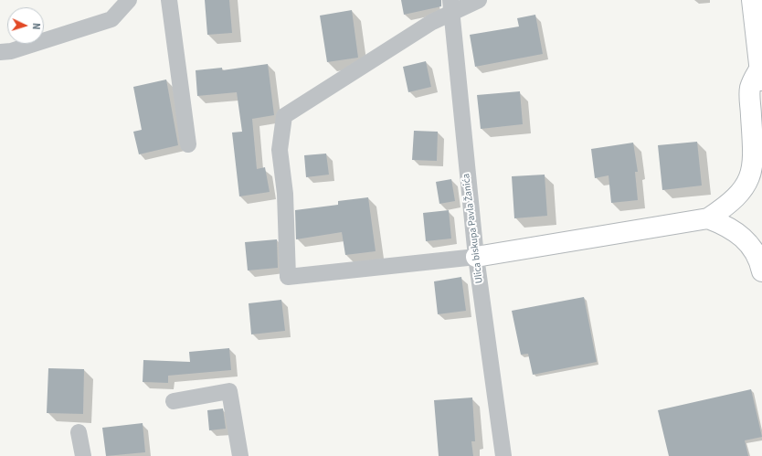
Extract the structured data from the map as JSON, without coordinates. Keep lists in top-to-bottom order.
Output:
{
  "streets": {
    "street": ["Ulica biskupa Pavla Žanića"]
  },
  "north": "right"
}
